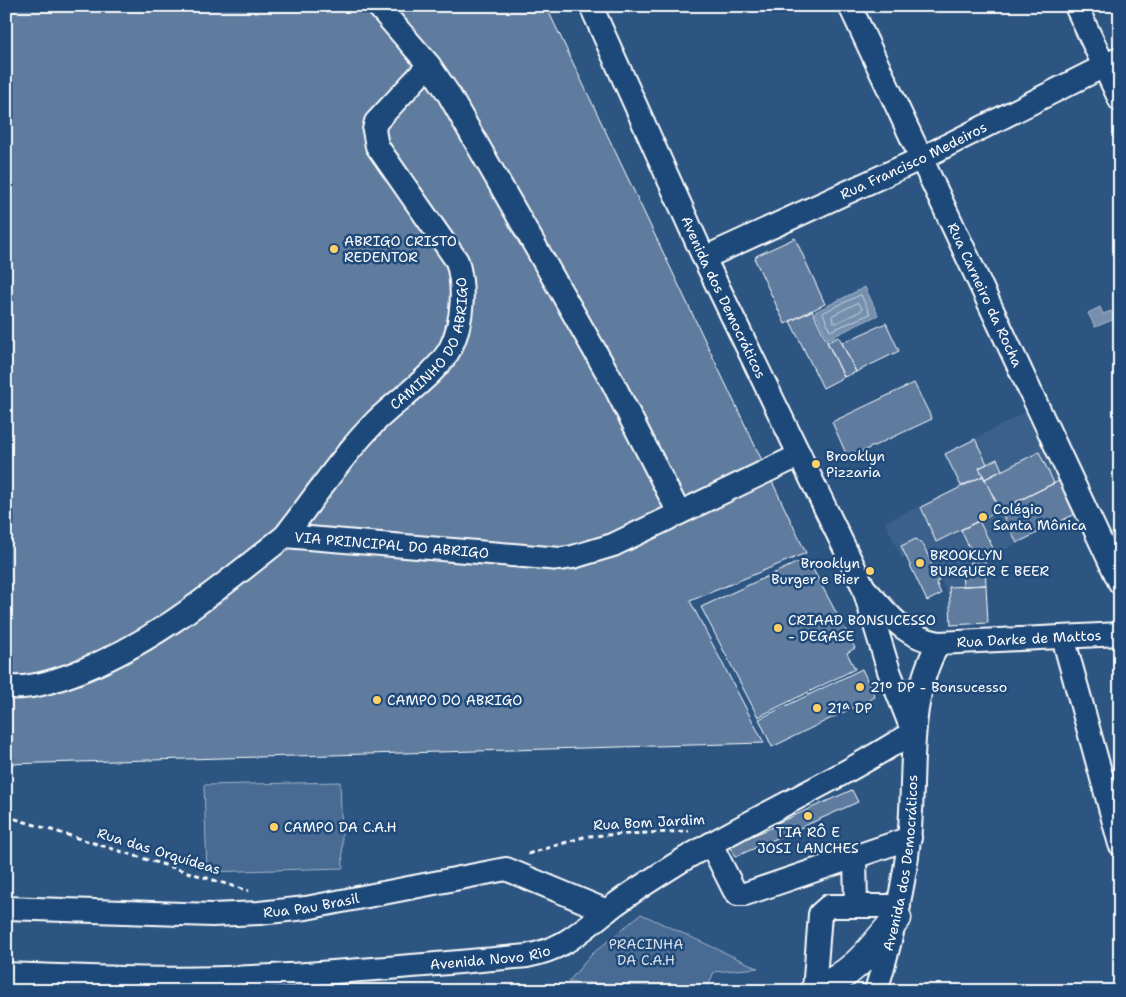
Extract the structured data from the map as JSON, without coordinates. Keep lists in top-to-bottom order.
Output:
{
  "streets": {
    "street": [
      "Rua Francisco Medeiros",
      "Rua Carneiro da Rocha",
      "Avenida dos Democráticos",
      "CAMINHO DO ABRIGO",
      "VIA PRINCIPAL DO ABRIGO",
      "Rua Darke de Mattos",
      "Rua Pau Brasil",
      "Avenida Novo Rio"
    ],
    "path": ["Rua Bom Jardim", "Rua das Orquídeas"]
  },
  "crossings": [
    ["Rua Francisco Medeiros", "Rua Carneiro da Rocha"],
    ["Rua Francisco Medeiros", "Avenida dos Democráticos"],
    ["Avenida dos Democráticos", "VIA PRINCIPAL DO ABRIGO"],
    ["Avenida dos Democráticos", "Rua Darke de Mattos"],
    ["Avenida dos Democráticos", "Avenida Novo Rio"],
    ["CAMINHO DO ABRIGO", "VIA PRINCIPAL DO ABRIGO"],
    ["Rua Bom Jardim", "Rua Pau Brasil"],
    ["Rua Bom Jardim", "Avenida Novo Rio"]
  ],
  "parks": ["PRACINHA DA C.A.H"],
  "places": [
    "ABRIGO CRISTO REDENTOR",
    "Brooklyn Pizzaria",
    "Colégio Santa Mônica",
    "BROOKLYN BURGUER E BEER",
    "Brooklyn Burger e Bier",
    "CRIAAD BONSUCESSO - DEGASE",
    "21º DP - Bonsucesso",
    "CAMPO DO ABRIGO",
    "21ª DP",
    "TIA RÔ E JOSI LANCHES",
    "CAMPO DA C.A.H"
  ]
}
